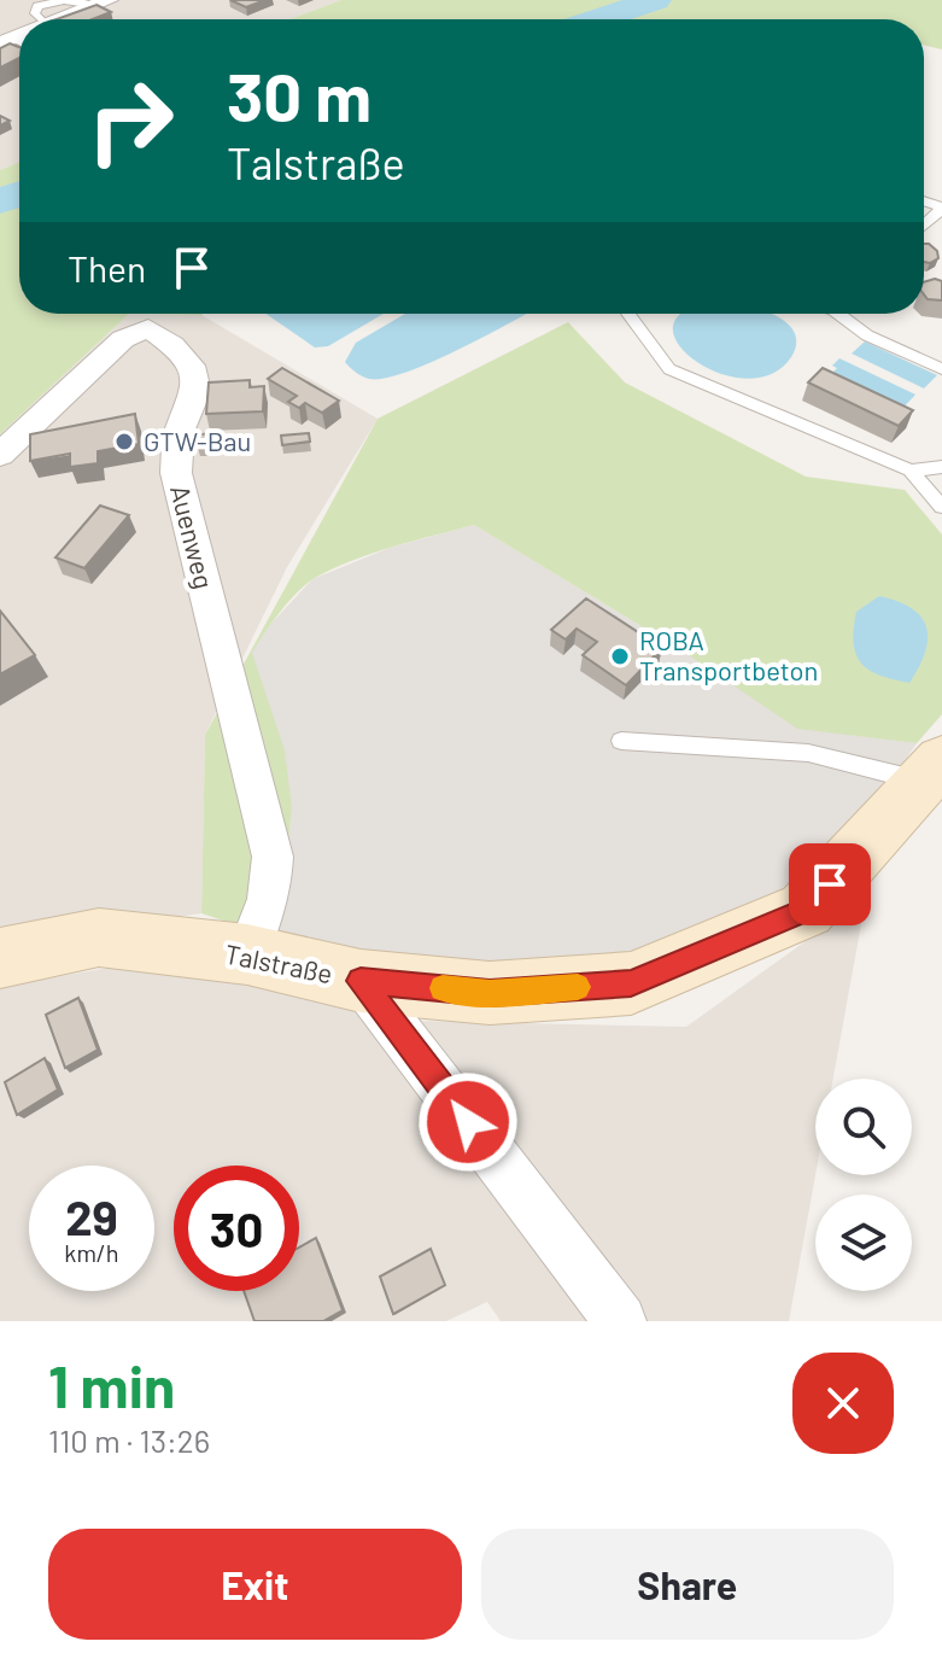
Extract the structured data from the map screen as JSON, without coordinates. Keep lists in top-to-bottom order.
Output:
{
  "streets": {
    "main road": ["Talstraße"],
    "street": ["Auenweg"]
  },
  "crossings": [
    ["Auenweg", "Talstraße"]
  ],
  "places": ["GTW-Bau", "ROBA Transportbeton"],
  "page": {
    "turn": ["30 m", "Talstraße"],
    "then": "Then",
    "speed": "29 km/h",
    "limit": "30",
    "heading": ["1 min", "110 m · 13:26"],
    "buttons": ["Exit", "Share"]
  }
}
